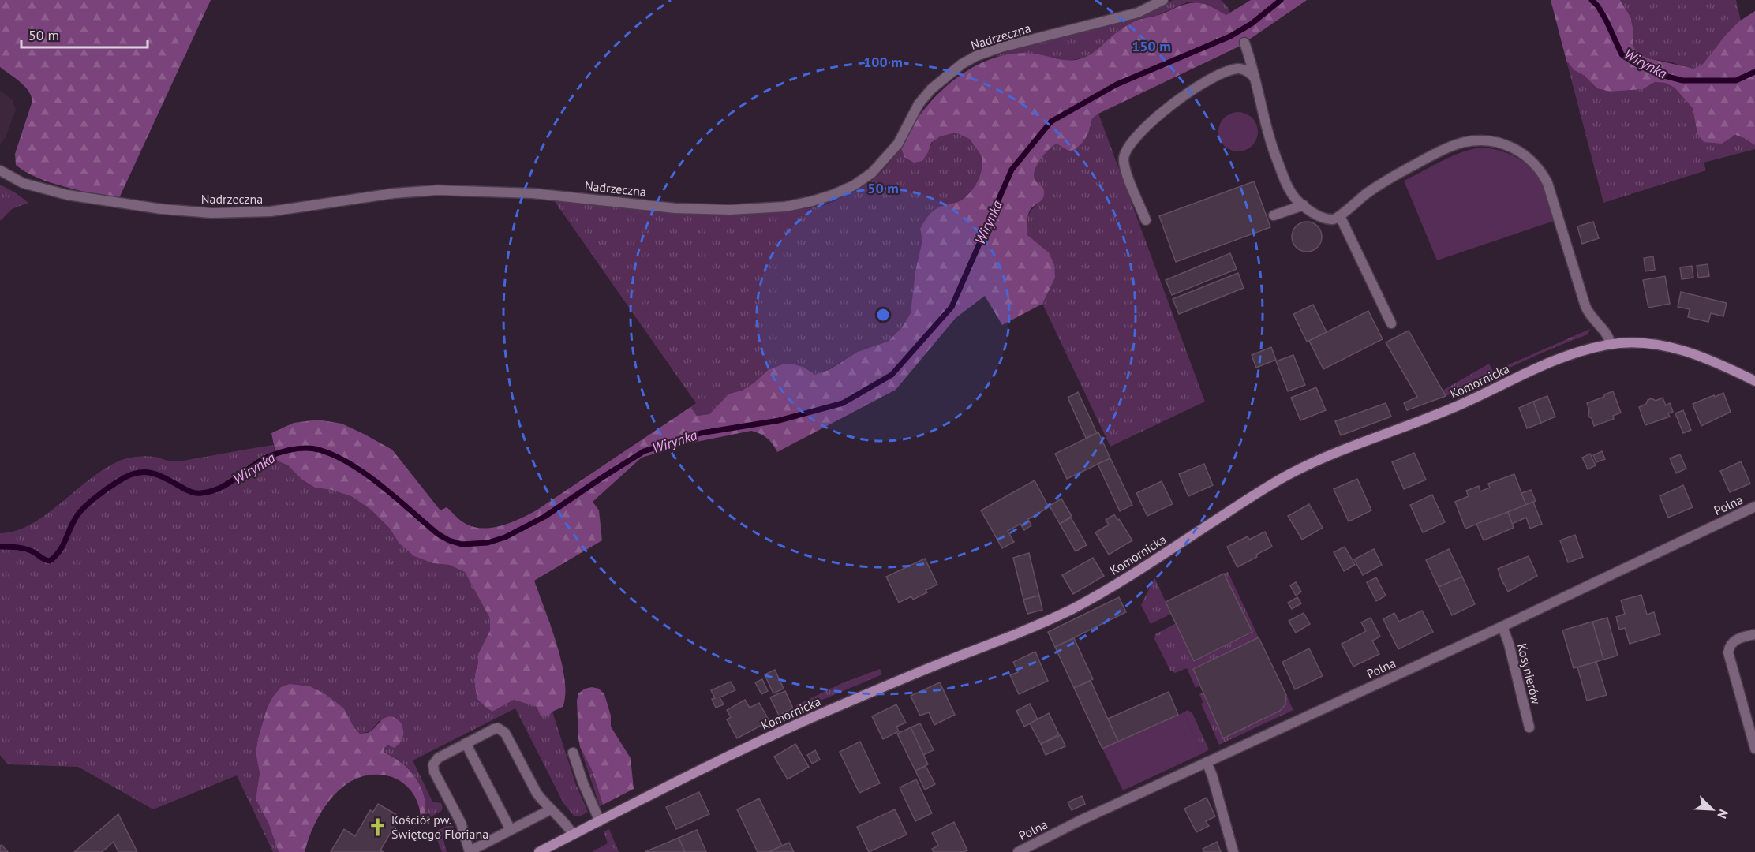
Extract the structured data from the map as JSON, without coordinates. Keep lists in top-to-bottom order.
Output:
{
  "streets": {
    "street": [
      "Nadrzeczna",
      "Komornicka",
      "Polna",
      "Kosynierów"
    ]
  },
  "crossings": [
    ["Polna", "Kosynierów"]
  ],
  "water": ["Wirynka"],
  "places": {
    "church": ["Kościół pw. Świętego Floriana"]
  },
  "scale_bar": "50 m",
  "north": "bottom right",
  "rings": ["150 m", "100 m", "50 m"]
}
